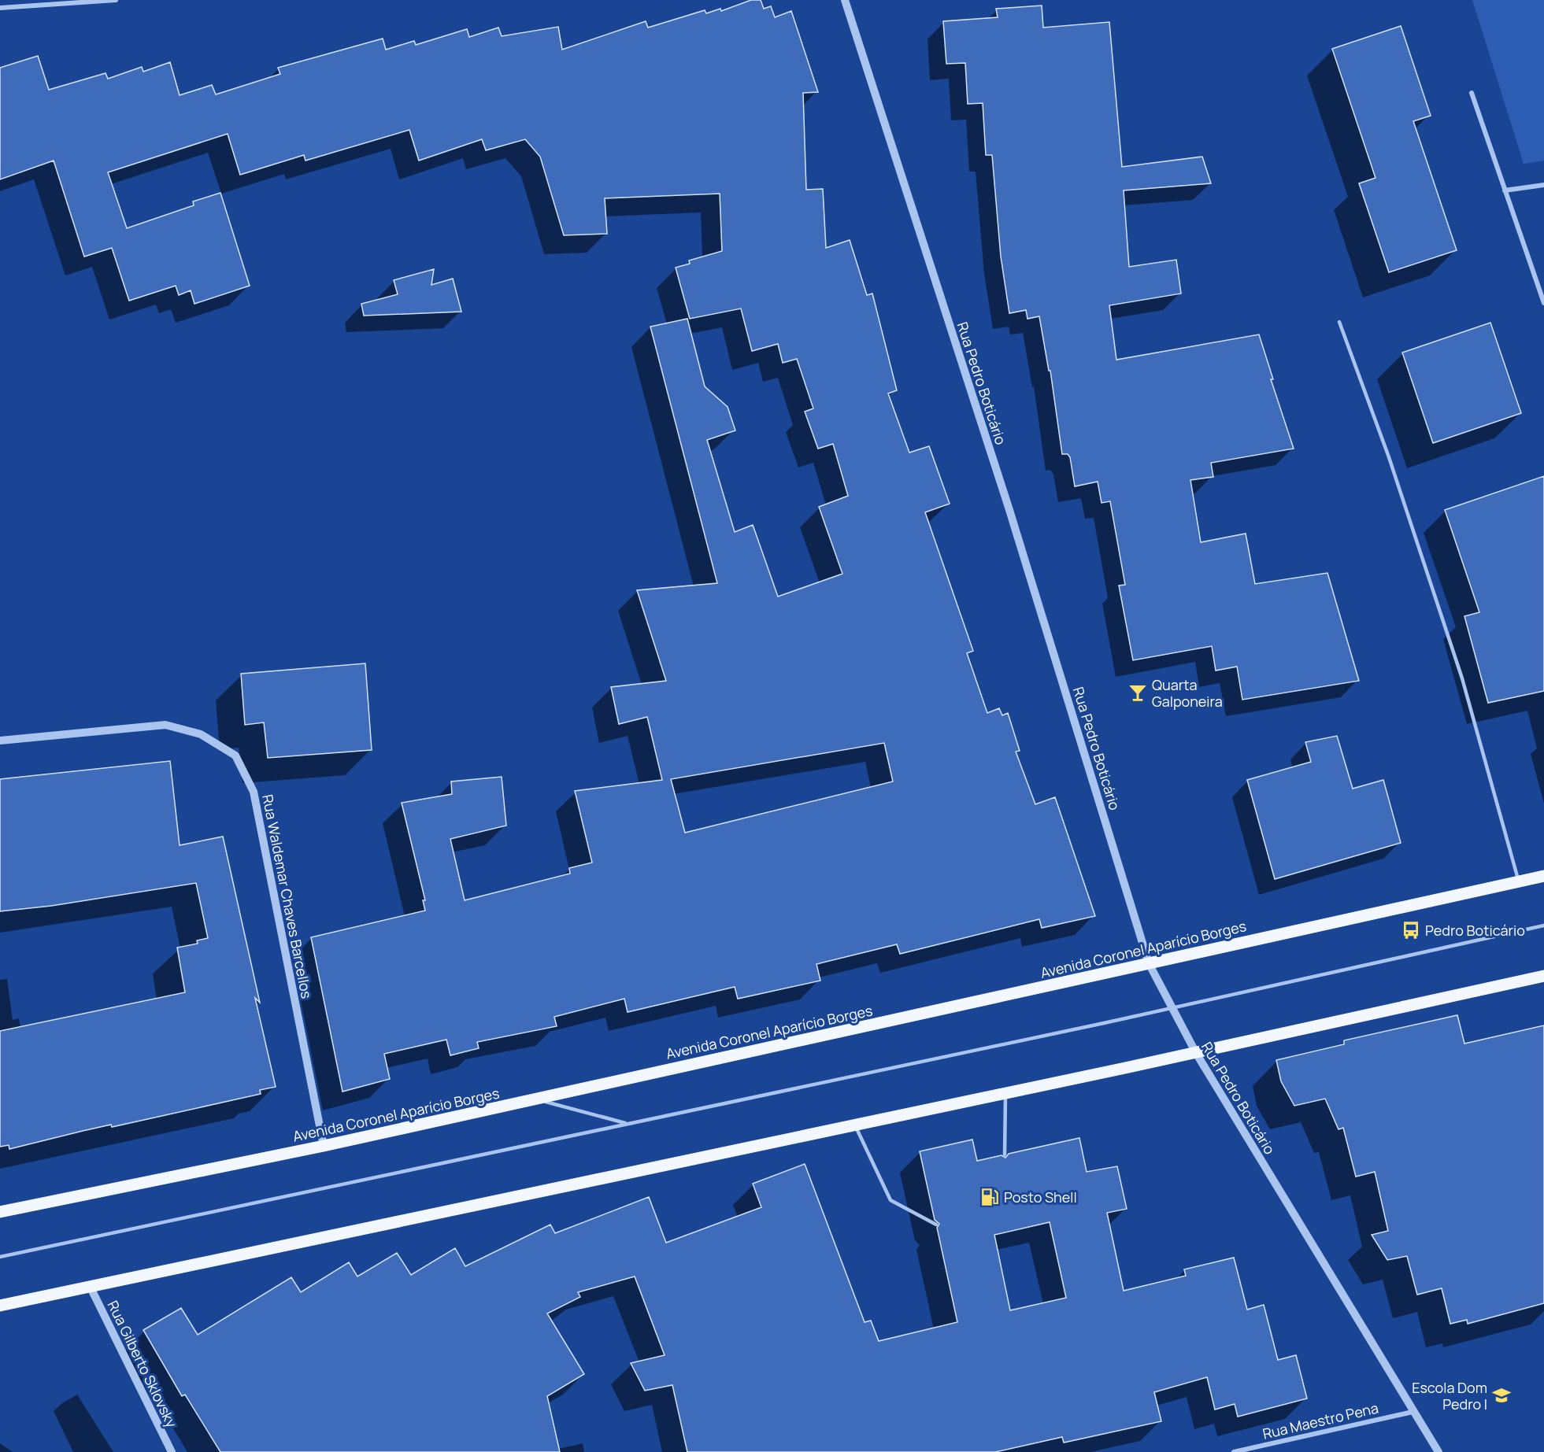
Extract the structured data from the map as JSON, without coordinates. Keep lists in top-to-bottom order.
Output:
{
  "streets": {
    "main road": ["Avenida Coronel Aparício Borges"],
    "street": [
      "Rua Pedro Boticário",
      "Rua Waldemar Chaves Barcellos",
      "Rua Gilberto Sklovsky",
      "Rua Maestro Pena"
    ]
  },
  "crossings": [
    ["Rua Pedro Boticário", "Avenida Coronel Aparício Borges"],
    ["Rua Pedro Boticário", "Rua Maestro Pena"],
    ["Rua Waldemar Chaves Barcellos", "Avenida Coronel Aparício Borges"]
  ],
  "places": {
    "bar": ["Quarta Galponeira"],
    "bus stop": ["Pedro Boticário"],
    "fuel station": ["Posto Shell"],
    "school or university": ["Escola Dom Pedro I"]
  }
}
